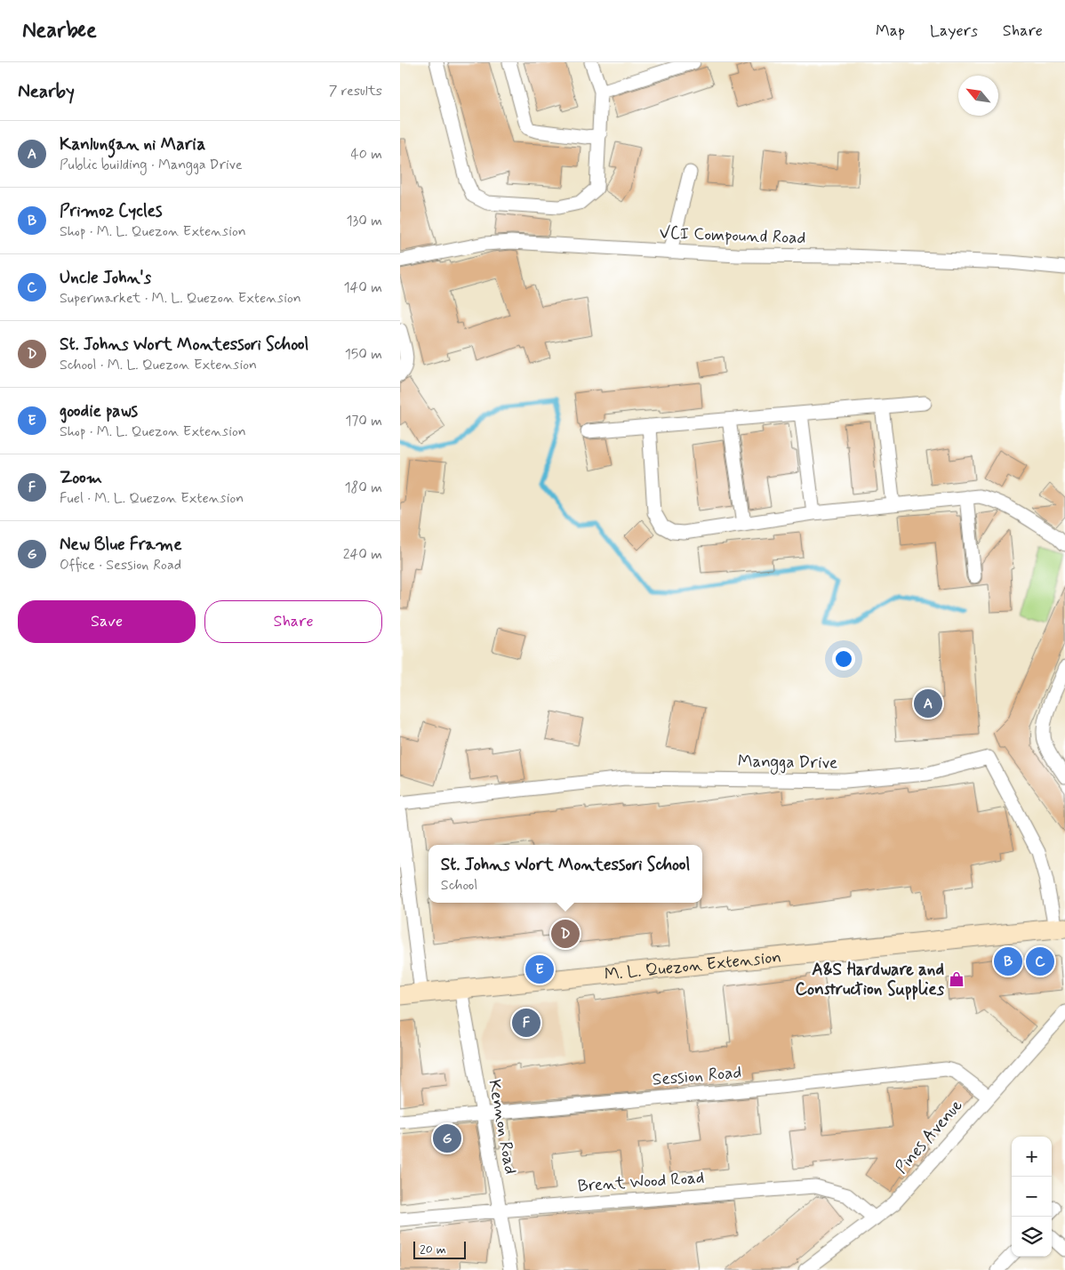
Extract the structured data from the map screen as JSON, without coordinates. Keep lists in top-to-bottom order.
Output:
{
  "streets": {
    "main road": ["M. L. Quezon Extension"],
    "street": [
      "VCI Compound Road",
      "Mangga Drive",
      "Session Road",
      "Kennon Road",
      "Pines Avenue",
      "Brent Wood Road"
    ]
  },
  "crossings": [
    ["Mangga Drive", "M. L. Quezon Extension"],
    ["M. L. Quezon Extension", "Kennon Road"],
    ["Session Road", "Kennon Road"],
    ["Session Road", "Pines Avenue"],
    ["Kennon Road", "Brent Wood Road"],
    ["Pines Avenue", "Brent Wood Road"]
  ],
  "places": {
    "shop": ["A&S Hardware and Construction Supplies"]
  },
  "scale_bar": "20 m",
  "north": "top left",
  "page": {
    "header": "Nearbee",
    "nav": ["Map", "Layers", "Share"],
    "heading": ["Nearby", "7 results"],
    "list": [
      {
        "mark": "A",
        "name": "Kanlungan ni Maria",
        "note": "Public building · Mangga Drive",
        "value": "40 m"
      },
      {
        "mark": "B",
        "name": "Primoz Cycles",
        "note": "Shop · M. L. Quezon Extension",
        "value": "130 m"
      },
      {
        "mark": "C",
        "name": "Uncle John's",
        "note": "Supermarket · M. L. Quezon Extension",
        "value": "140 m"
      },
      {
        "mark": "D",
        "name": "St. Johns Wort Montessori School",
        "note": "School · M. L. Quezon Extension",
        "value": "150 m"
      },
      {
        "mark": "E",
        "name": "goodie paws",
        "note": "Shop · M. L. Quezon Extension",
        "value": "170 m"
      },
      {
        "mark": "F",
        "name": "Zoom",
        "note": "Fuel · M. L. Quezon Extension",
        "value": "180 m"
      },
      {
        "mark": "G",
        "name": "New Blue Frame",
        "note": "Office · Session Road",
        "value": "240 m"
      }
    ],
    "buttons": ["Save", "Share"],
    "pins": [
      "A",
      "D",
      "B",
      "C",
      "E",
      "F",
      "G"
    ],
    "popup": ["St. Johns Wort Montessori School", "School"],
    "map_buttons": ["+", "−"],
    "scale": "20 m"
  }
}
